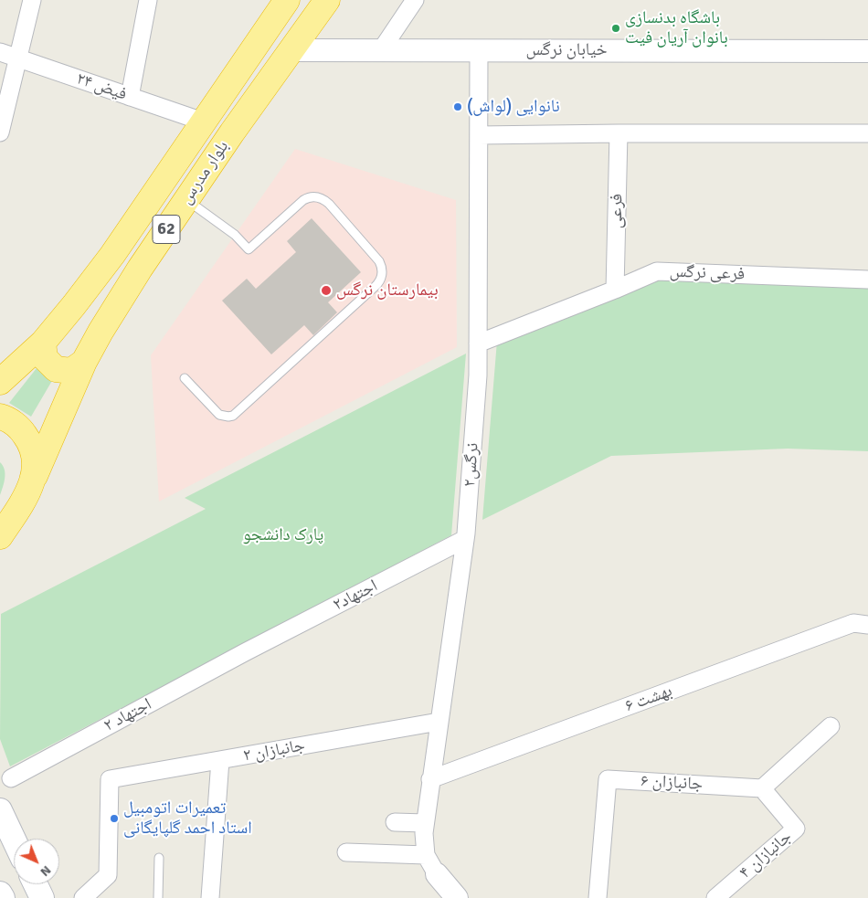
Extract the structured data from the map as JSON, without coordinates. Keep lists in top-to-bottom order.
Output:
{
  "streets": {
    "highway": ["بلوار مدرس", "62"],
    "street": [
      "خیابان نرگس",
      "فیض ۲۴",
      "فرعی",
      "فرعی نرگس",
      "نرگس۲",
      "اجتهاد۲",
      "بهشت ۶",
      "اجتهاد ۲",
      "جانبازان ۲",
      "جانبازان ۶",
      "جانبازان ۴"
    ]
  },
  "crossings": [
    ["خیابان نرگس", "بلوار مدرس"],
    ["خیابان نرگس", "نرگس۲"],
    ["فیض ۲۴", "بلوار مدرس"],
    ["بلوار مدرس", "62"],
    ["فرعی", "فرعی نرگس"],
    ["فرعی نرگس", "نرگس۲"],
    ["نرگس۲", "اجتهاد۲"],
    ["نرگس۲", "بهشت ۶"],
    ["نرگس۲", "جانبازان ۲"],
    ["اجتهاد۲", "اجتهاد ۲"],
    ["جانبازان ۶", "جانبازان ۴"]
  ],
  "parks": ["پارک دانشجو"],
  "places": [
    "باشگاه بدنسازی بانوان آریان فیت",
    "نانوایی (لواش)",
    "بیمارستان نرگس",
    "تعمیرات اتومبیل استاد احمد گلپایگانی"
  ],
  "north": "bottom right"
}
